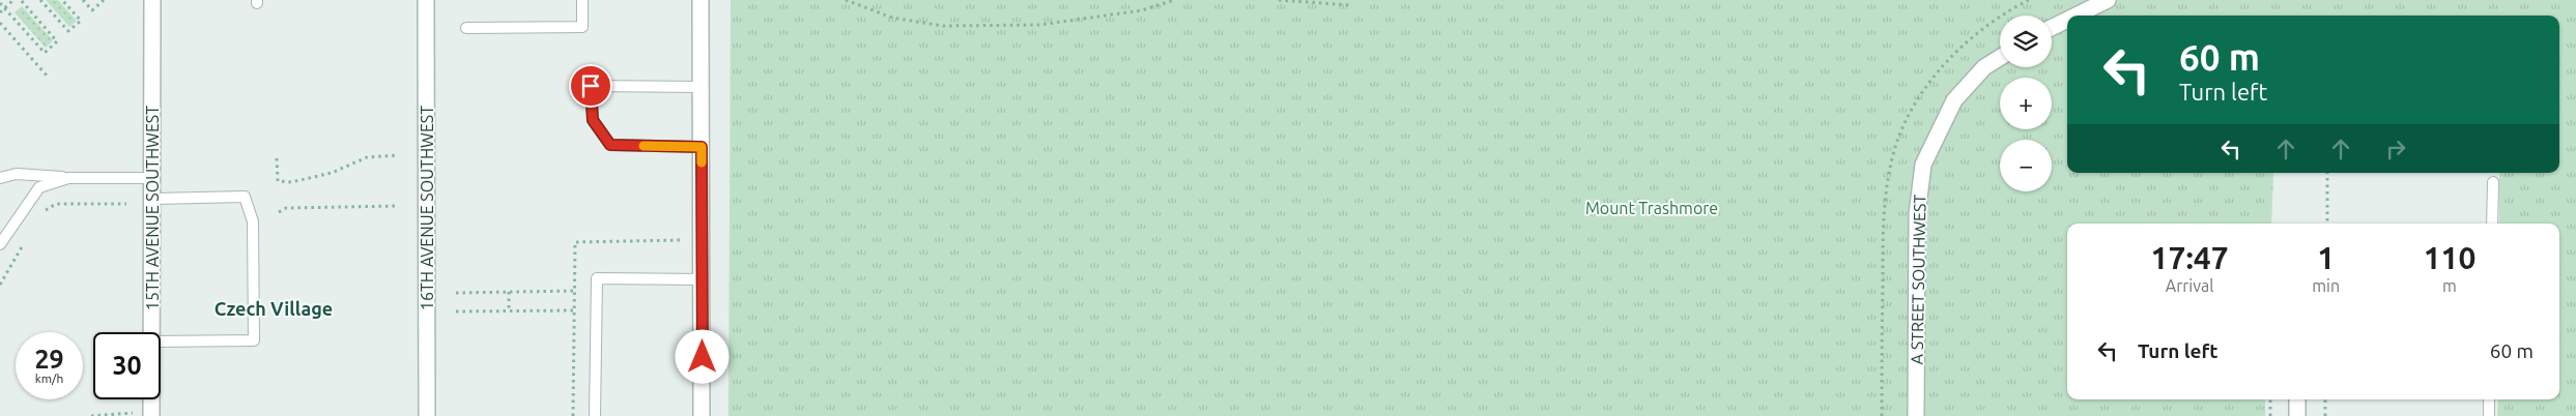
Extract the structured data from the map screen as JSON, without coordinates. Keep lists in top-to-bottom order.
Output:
{
  "streets": {
    "street": ["15TH AVENUE SOUTHWEST", "16TH AVENUE SOUTHWEST", "A STREET SOUTHWEST"]
  },
  "districts": ["Czech Village"],
  "parks": ["Mount Trashmore"],
  "page": {
    "map_buttons": ["+", "−"],
    "turn": ["60 m", "Turn left"],
    "eta": [
      "17:47",
      "Arrival",
      "1",
      "min",
      "110",
      "m"
    ],
    "list": [
      {
        "name": "Turn left",
        "value": "60 m"
      }
    ],
    "speed": "29 km/h",
    "limit": "30"
  }
}
